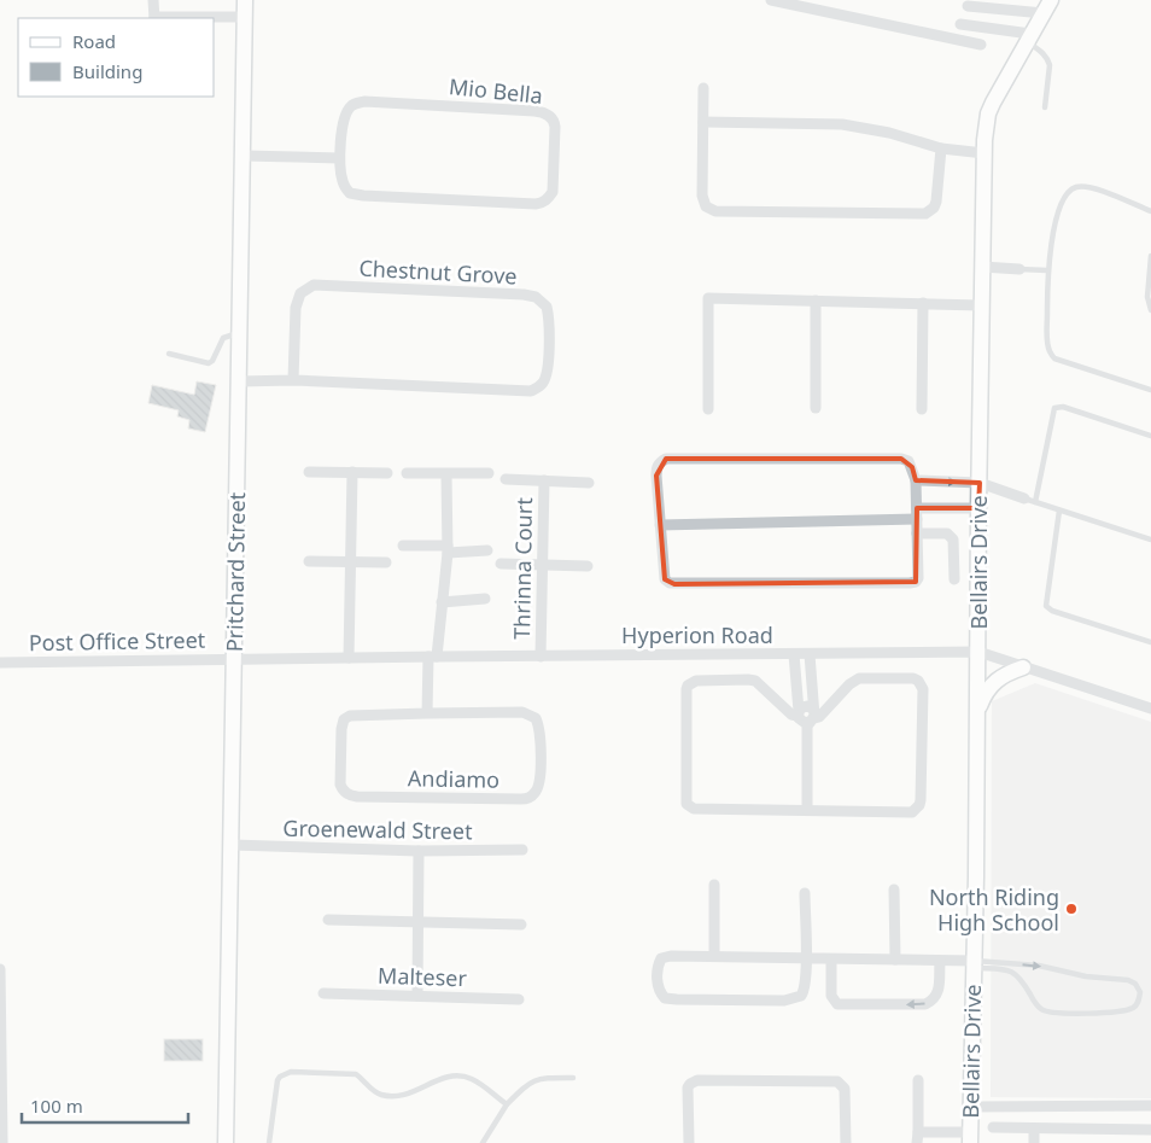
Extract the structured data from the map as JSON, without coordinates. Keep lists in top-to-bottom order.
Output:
{
  "streets": {
    "street": [
      "Mio Bella",
      "Chestnut Grove",
      "Bellairs Drive",
      "Thrinna Court",
      "Pritchard Street",
      "Hyperion Road",
      "Post Office Street",
      "Andiamo",
      "Groenewald Street",
      "Malteser"
    ]
  },
  "crossings": [
    ["Chestnut Grove", "Pritchard Street"],
    ["Bellairs Drive", "Hyperion Road"],
    ["Thrinna Court", "Hyperion Road"],
    ["Pritchard Street", "Hyperion Road"],
    ["Pritchard Street", "Post Office Street"],
    ["Pritchard Street", "Groenewald Street"],
    ["Hyperion Road", "Post Office Street"]
  ],
  "places": ["North Riding High School"],
  "legend": ["Road", "Building"],
  "scale_bar": "100 m"
}
